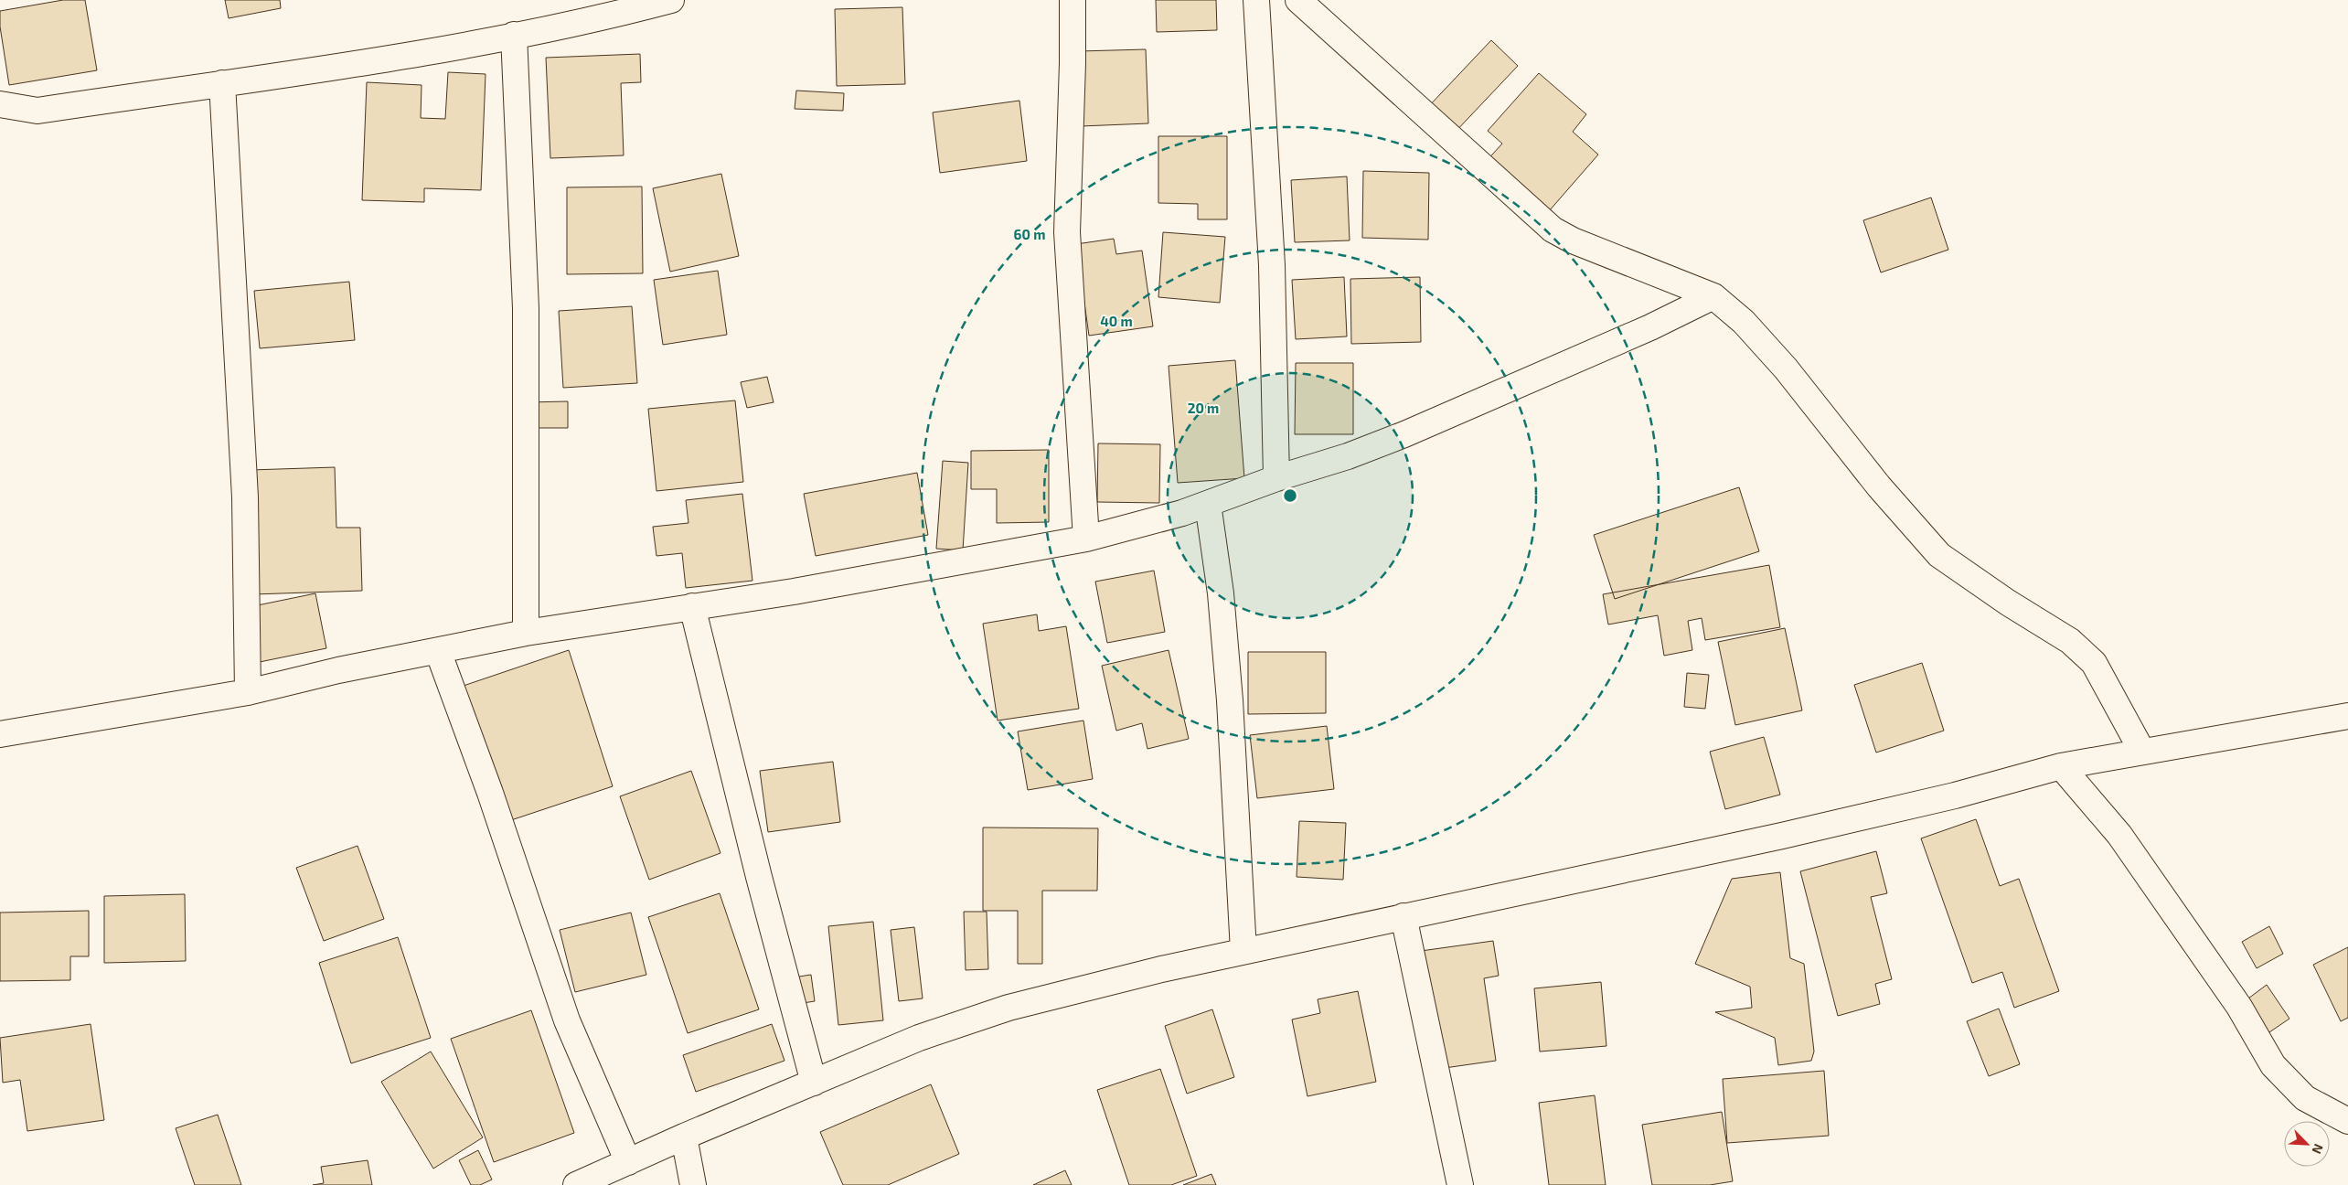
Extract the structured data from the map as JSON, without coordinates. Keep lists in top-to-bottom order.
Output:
{
  "north": "bottom right",
  "rings": ["60 m", "40 m", "20 m"]
}
